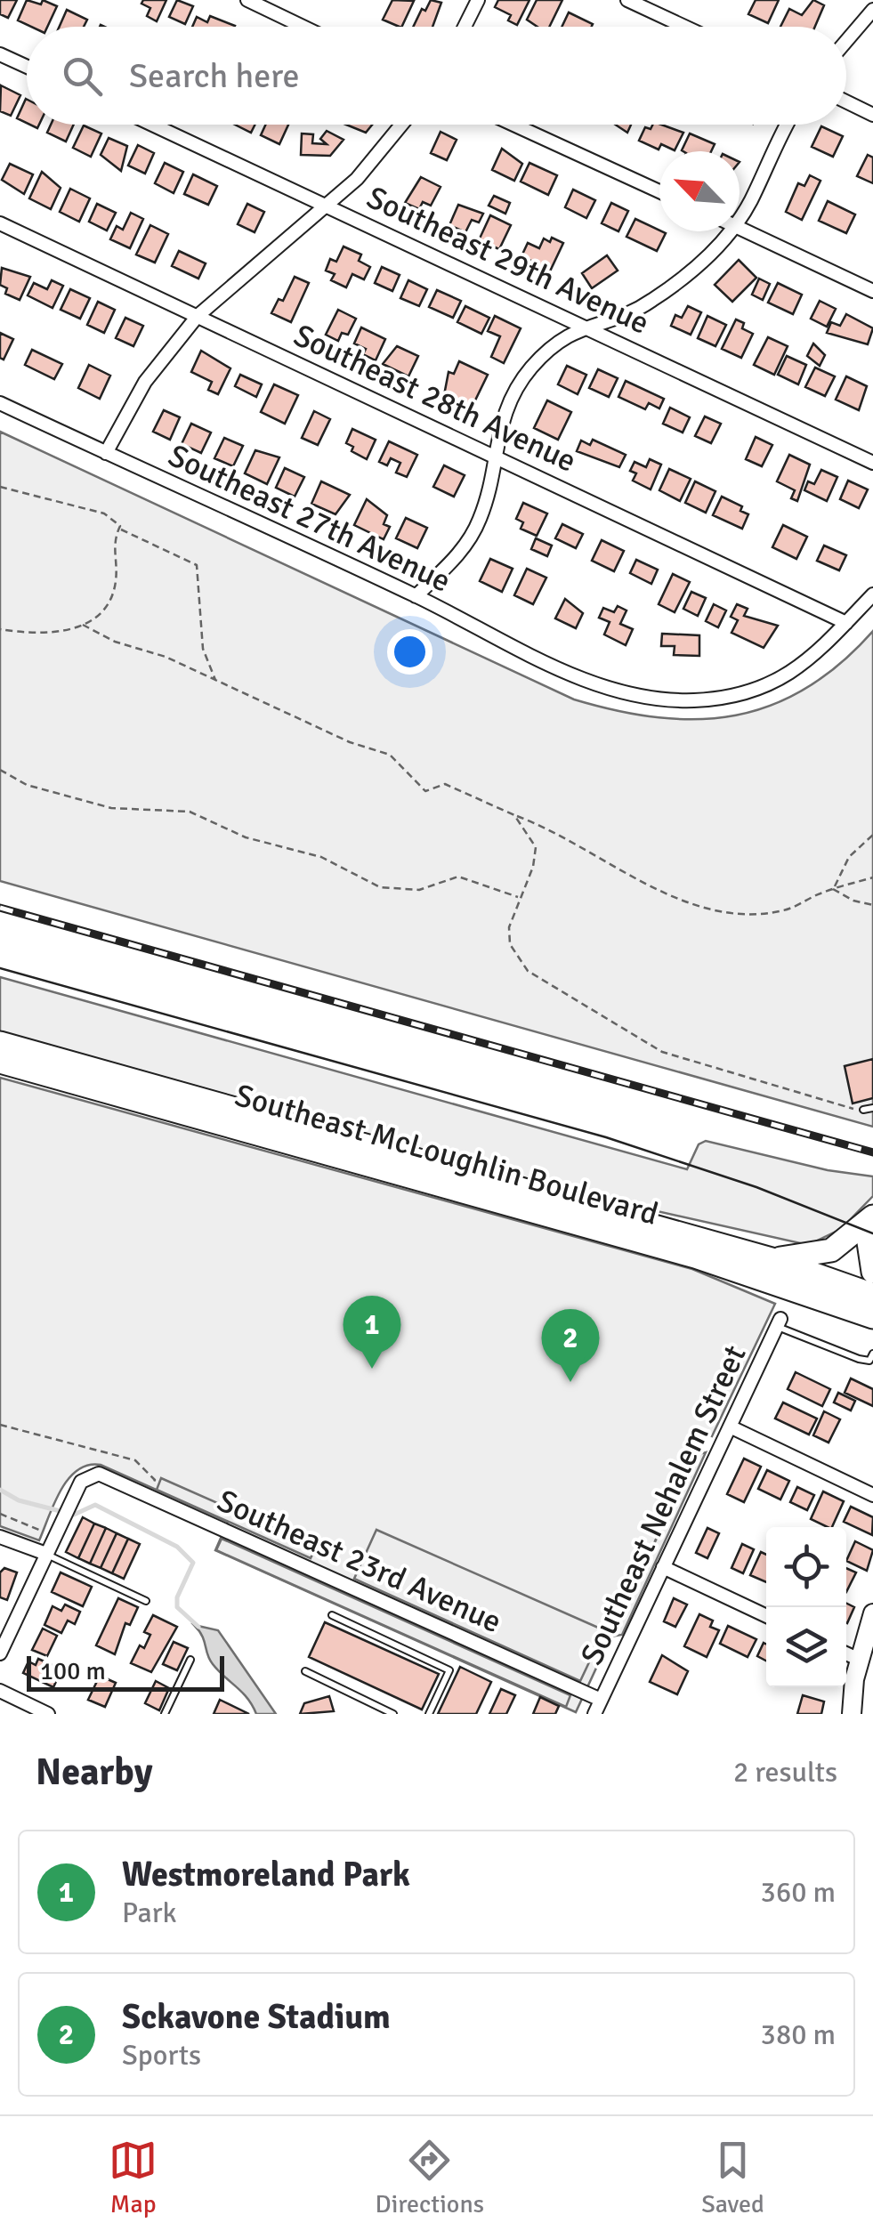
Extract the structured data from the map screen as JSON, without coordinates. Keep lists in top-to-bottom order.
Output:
{
  "streets": {
    "highway": ["Southeast McLoughlin Boulevard"],
    "street": [
      "Southeast 29th Avenue",
      "Southeast 28th Avenue",
      "Southeast 27th Avenue",
      "Southeast Nehalem Street",
      "Southeast 23rd Avenue"
    ]
  },
  "crossings": [
    ["Southeast 28th Avenue", "Southeast 27th Avenue"],
    ["Southeast Nehalem Street", "Southeast 23rd Avenue"]
  ],
  "scale_bar": "100 m",
  "north": "top left",
  "page": {
    "search": "Search here",
    "pins": ["1", "2"],
    "scale": "100 m",
    "heading": ["Nearby", "2 results"],
    "list": [
      {
        "mark": "1",
        "name": "Westmoreland Park",
        "note": "Park",
        "value": "360 m"
      },
      {
        "mark": "2",
        "name": "Sckavone Stadium",
        "note": "Sports",
        "value": "380 m"
      }
    ],
    "nav": ["Map", "Directions", "Saved"]
  }
}
